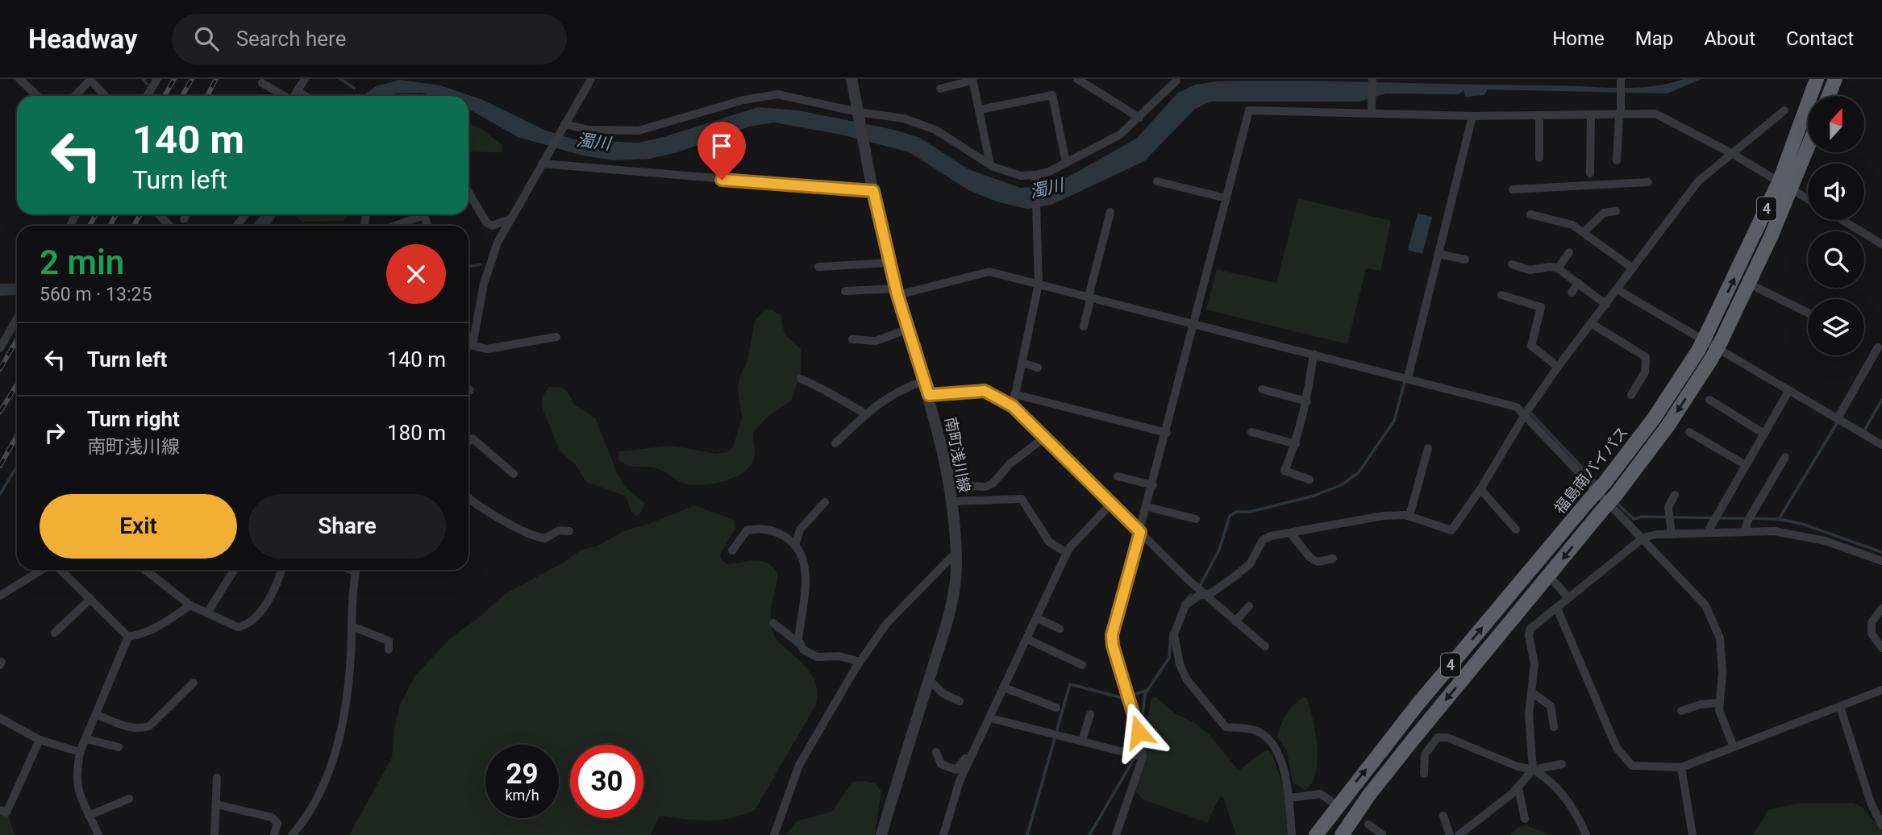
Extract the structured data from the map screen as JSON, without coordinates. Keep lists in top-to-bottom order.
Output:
{
  "streets": {
    "highway": ["4", "福島南バイパス"],
    "street": ["南町浅川線"]
  },
  "water": ["濁川"],
  "north": "top",
  "page": {
    "header": "Headway",
    "search": "Search here",
    "nav": [
      "Home",
      "Map",
      "About",
      "Contact"
    ],
    "turn": ["140 m", "Turn left"],
    "heading": ["2 min", "560 m · 13:25"],
    "list": [
      {
        "name": "Turn left",
        "value": "140 m"
      },
      {
        "name": "Turn right",
        "note": "南町浅川線",
        "value": "180 m"
      }
    ],
    "buttons": ["Exit", "Share"],
    "speed": "29 km/h",
    "limit": "30"
  }
}
